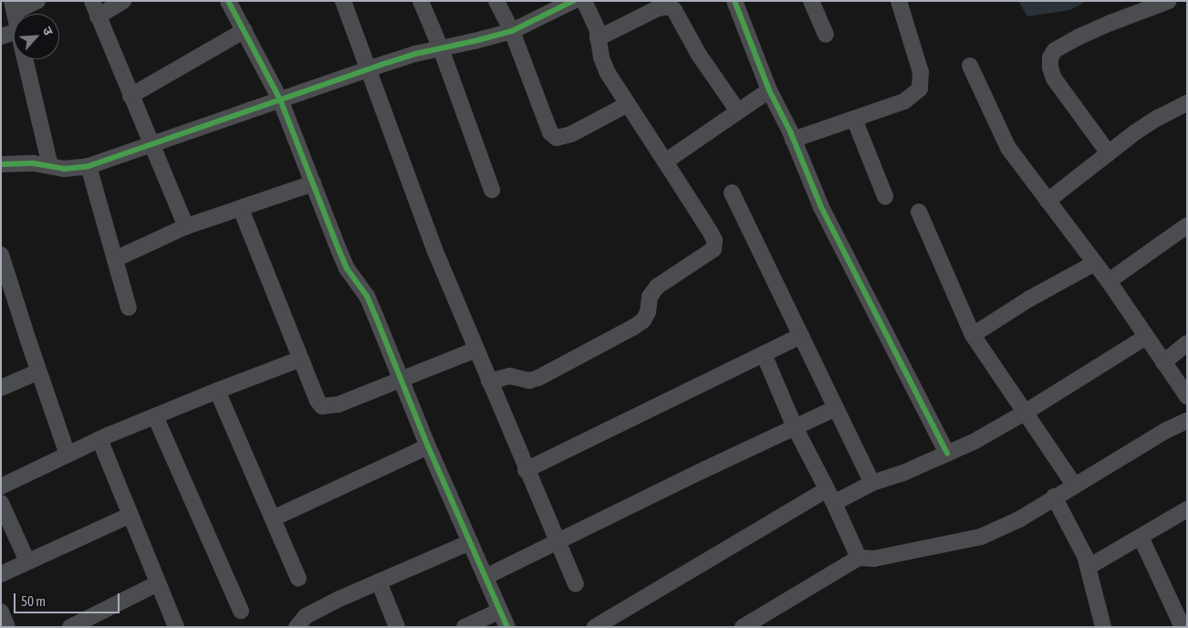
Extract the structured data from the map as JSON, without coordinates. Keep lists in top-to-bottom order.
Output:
{
  "scale_bar": "50 m",
  "north": "top right"
}
